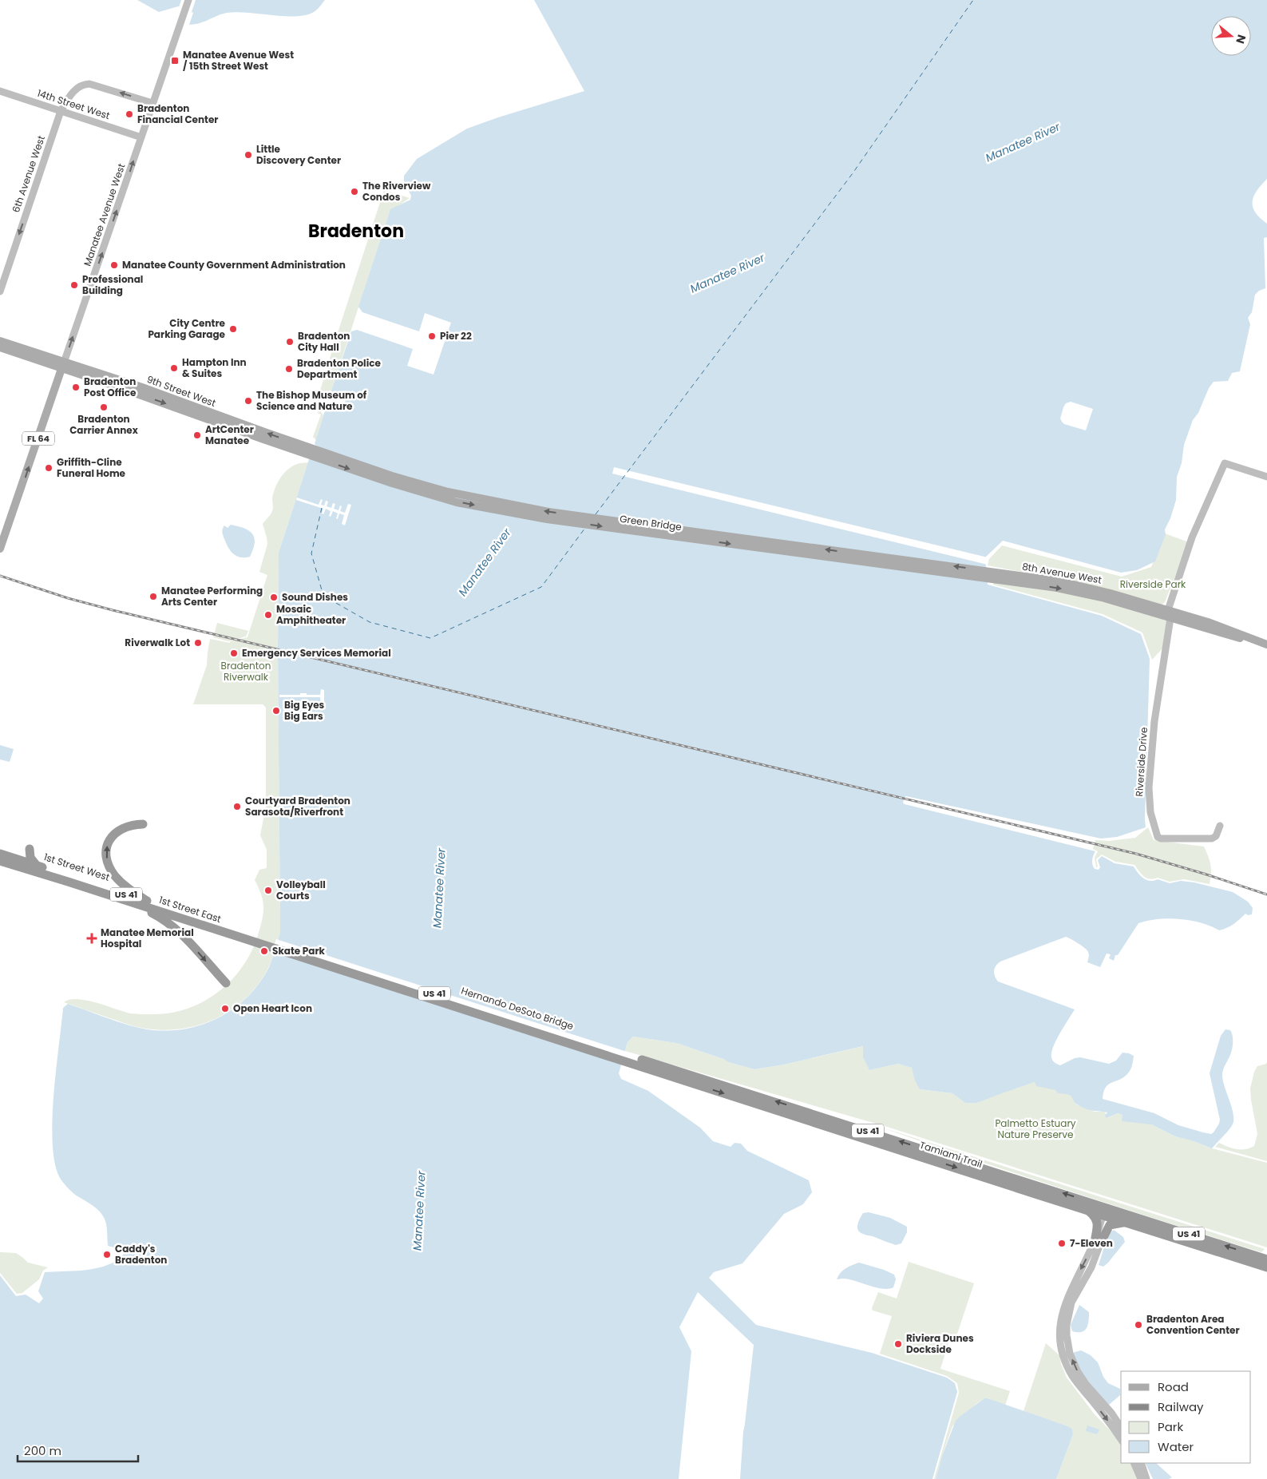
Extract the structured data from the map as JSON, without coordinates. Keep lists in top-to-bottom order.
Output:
{
  "streets": {
    "highway": [
      "1st Street West",
      "US 41",
      "1st Street East",
      "Hernando DeSoto Bridge",
      "Tamiami Trail"
    ],
    "main road": [
      "Manatee Avenue West",
      "9th Street West",
      "FL 64",
      "Green Bridge",
      "8th Avenue West"
    ],
    "street": ["14th Street West", "6th Avenue West", "Riverside Drive"]
  },
  "crossings": [
    ["14th Street West", "6th Avenue West"],
    ["14th Street West", "Manatee Avenue West"],
    ["6th Avenue West", "Manatee Avenue West"],
    ["Manatee Avenue West", "9th Street West"],
    ["9th Street West", "Green Bridge"],
    ["Green Bridge", "8th Avenue West"],
    ["8th Avenue West", "Riverside Drive"],
    ["1st Street West", "1st Street East"],
    ["1st Street West", "Hernando DeSoto Bridge"],
    ["1st Street East", "Hernando DeSoto Bridge"],
    ["Hernando DeSoto Bridge", "Tamiami Trail"]
  ],
  "one_way": ["6th Avenue West", "Manatee Avenue West"],
  "districts": ["Bradenton"],
  "water": ["Manatee River"],
  "parks": ["Riverside Park", "Bradenton Riverwalk", "Palmetto Estuary Nature Preserve"],
  "places": {
    "transit": ["Manatee Avenue West / 15th Street West"],
    "other": [
      "Bradenton Financial Center",
      "Little Discovery Center",
      "The Riverview Condos",
      "Manatee County Government Administration",
      "Professional Building",
      "City Centre Parking Garage",
      "Pier 22",
      "Bradenton City Hall",
      "Hampton Inn & Suites",
      "Bradenton Police Department",
      "Bradenton Post Office",
      "The Bishop Museum of Science and Nature",
      "Bradenton Carrier Annex",
      "ArtCenter Manatee",
      "Griffith-Cline Funeral Home",
      "Manatee Performing Arts Center",
      "Sound Dishes",
      "Mosaic Amphitheater",
      "Riverwalk Lot",
      "Emergency Services Memorial",
      "Big Eyes Big Ears",
      "Courtyard Bradenton Sarasota/Riverfront",
      "Volleyball Courts",
      "Skate Park",
      "Open Heart Icon",
      "7-Eleven",
      "Caddy's Bradenton",
      "Bradenton Area Convention Center",
      "Riviera Dunes Dockside"
    ],
    "health": ["Manatee Memorial Hospital"]
  },
  "legend": [
    "Road",
    "Railway",
    "Park",
    "Water"
  ],
  "scale_bar": "200 m",
  "north": "right"
}
